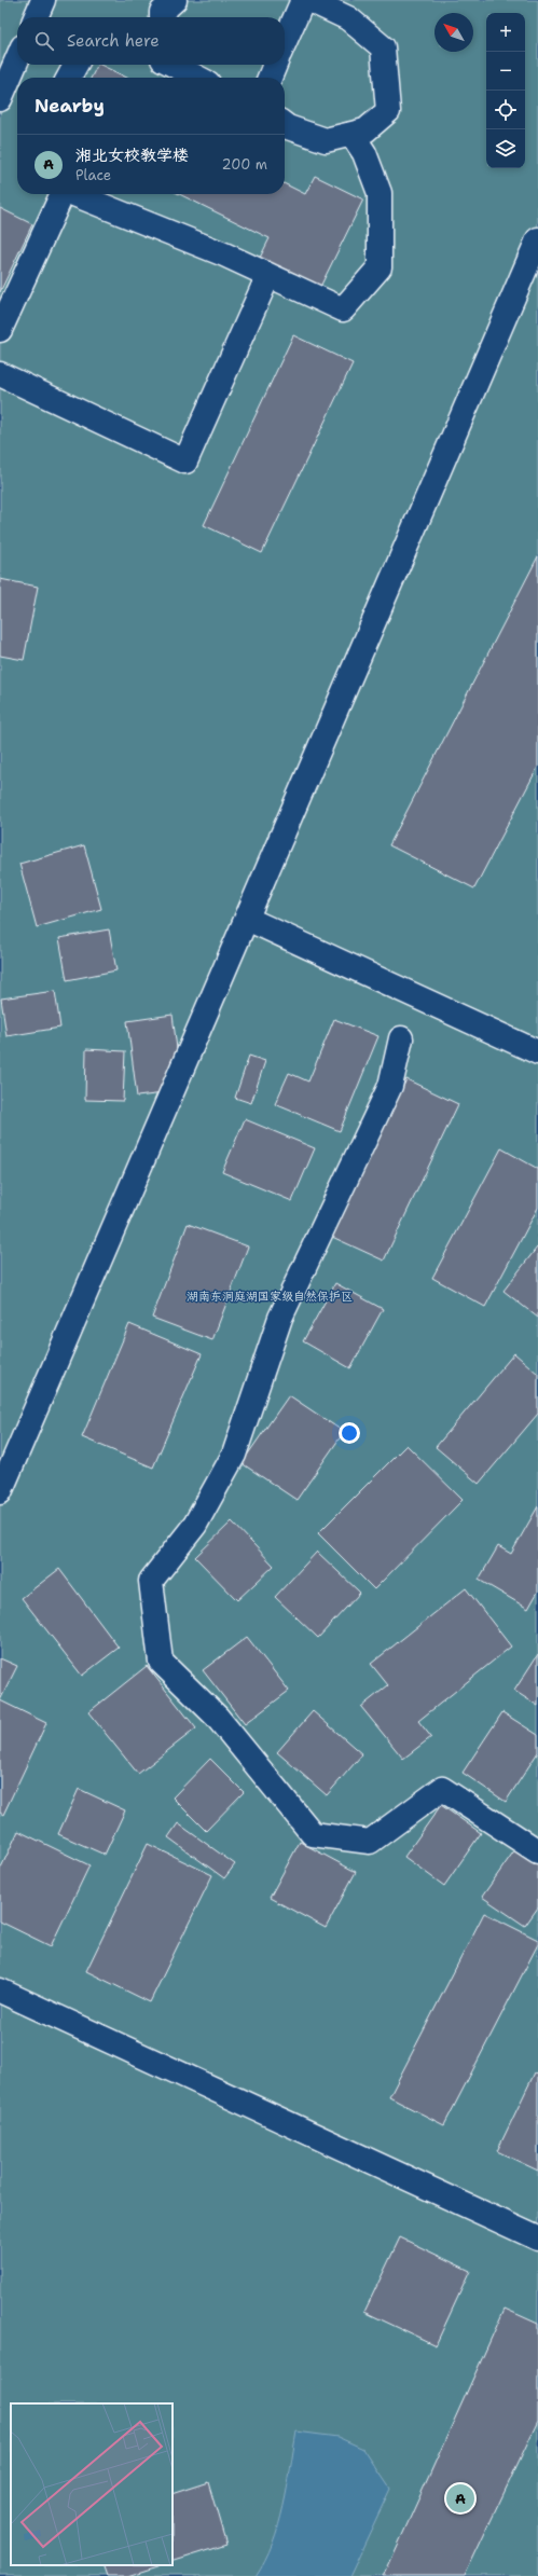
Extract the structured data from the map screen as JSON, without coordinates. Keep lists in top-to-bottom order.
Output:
{
  "parks": ["湖南东洞庭湖国家级自然保护区"],
  "north": "top left",
  "page": {
    "map_buttons": ["+", "−"],
    "search": "Search here",
    "heading": "Nearby",
    "list": [
      {
        "mark": "A",
        "name": "湘北女校教学楼",
        "note": "Place",
        "value": "200 m"
      }
    ],
    "pins": "A"
  }
}
